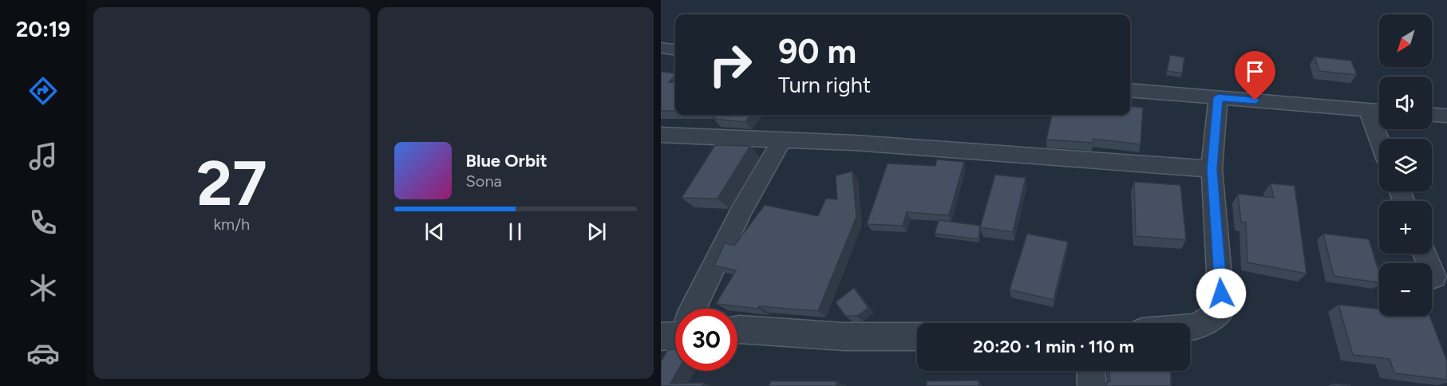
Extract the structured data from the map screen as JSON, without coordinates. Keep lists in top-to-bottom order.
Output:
{
  "north": "bottom left",
  "page": {
    "tabs": "20:19",
    "tile": ["27", "km/h"],
    "map_buttons": ["+", "−"],
    "turn": ["90 m", "Turn right"],
    "song": ["Blue Orbit", "Sona"],
    "limit": "30",
    "trip": "20:20 · 1 min · 110 m"
  }
}
